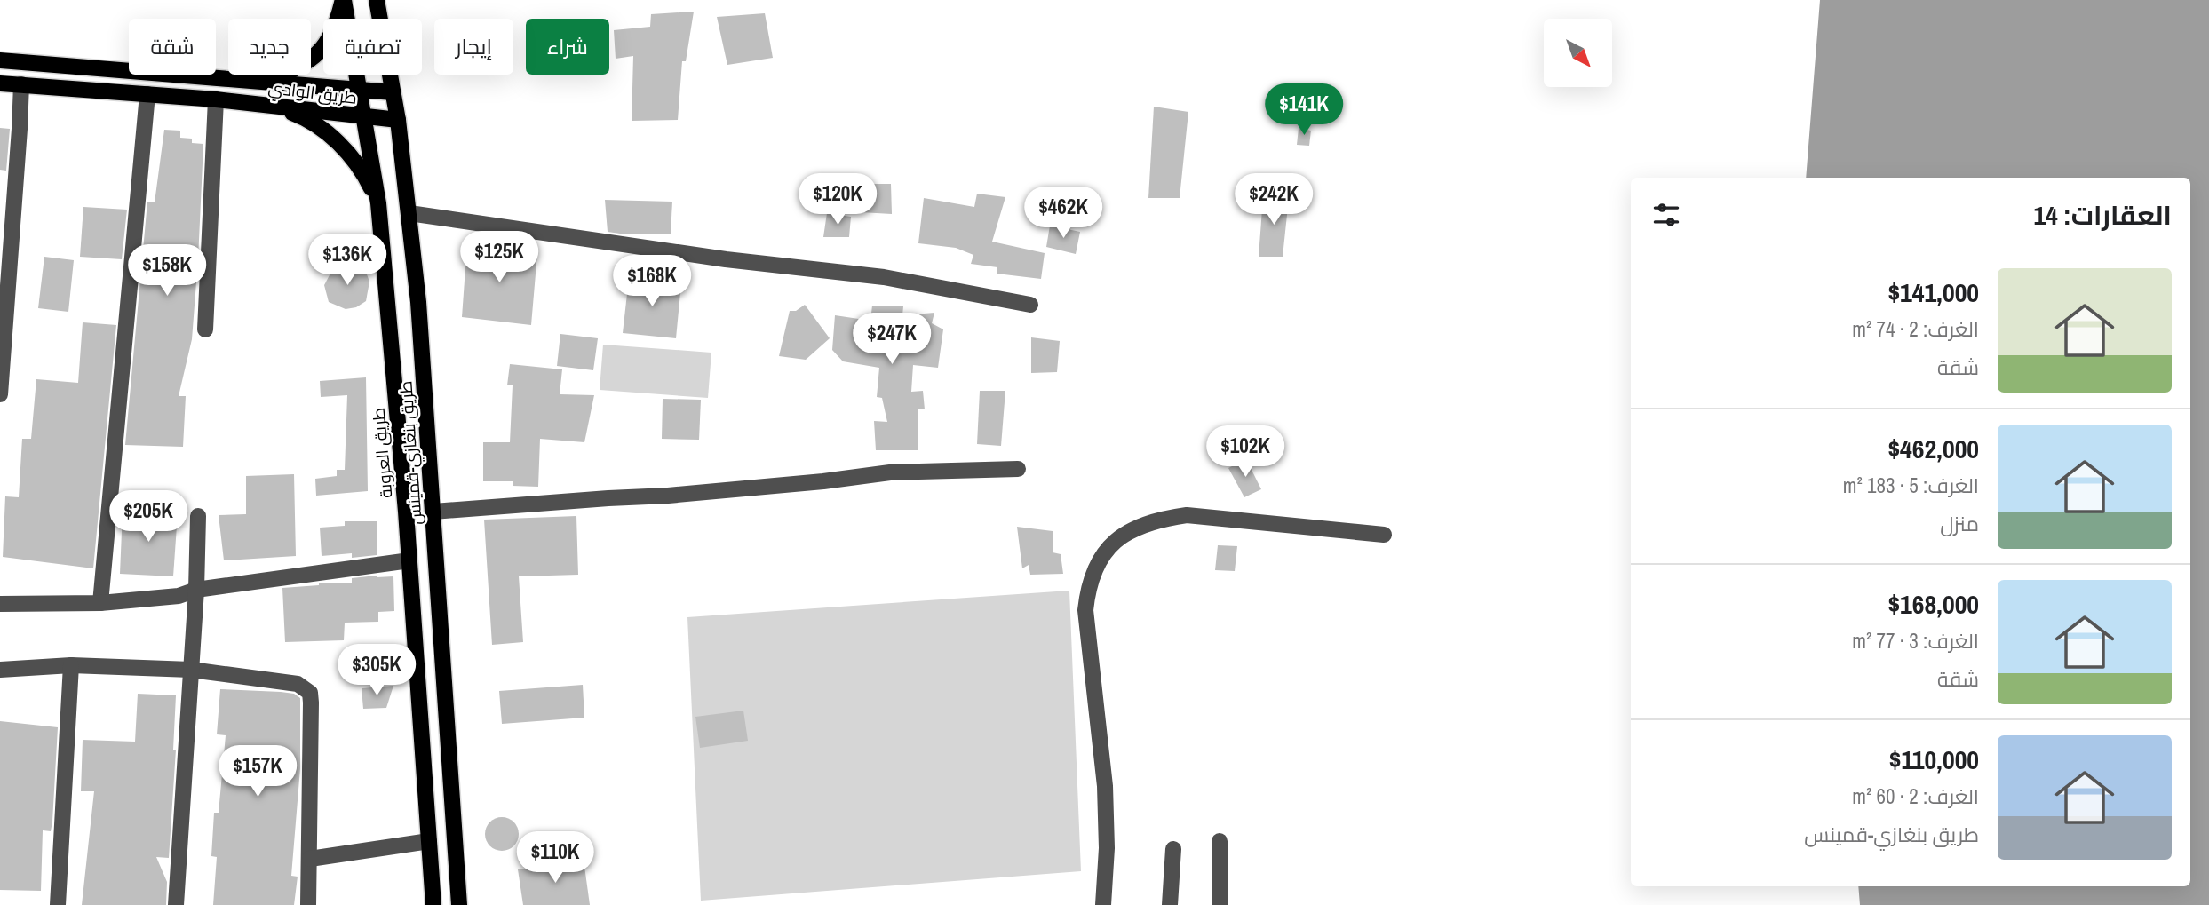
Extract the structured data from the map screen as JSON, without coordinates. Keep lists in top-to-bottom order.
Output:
{
  "streets": {
    "main road": ["طريق الوادي", "طريق العروبة", "طريق بنغازي-قمينس"]
  },
  "crossings": [
    ["طريق الوادي", "طريق العروبة"],
    ["طريق الوادي", "طريق بنغازي-قمينس"]
  ],
  "north": "bottom right",
  "page": {
    "chip": [
      "شراء",
      "إيجار",
      "تصفية",
      "جديد",
      "شقة"
    ],
    "price": [
      "$141K",
      "$120K",
      "$242K",
      "$462K",
      "$125K",
      "$136K",
      "$158K",
      "$168K",
      "$247K",
      "$102K",
      "$205K",
      "$305K",
      "$157K",
      "$110K"
    ],
    "heading": "العقارات: 14",
    "list": [
      {
        "name": "$141,000",
        "note": "الغرف: 2 · 74 m² · شقة"
      },
      {
        "name": "$462,000",
        "note": "الغرف: 5 · 183 m² · منزل"
      },
      {
        "name": "$168,000",
        "note": "الغرف: 3 · 77 m² · شقة"
      },
      {
        "name": "$110,000",
        "note": "الغرف: 2 · 60 m² · طريق بنغازي-قمينس"
      }
    ]
  }
}
